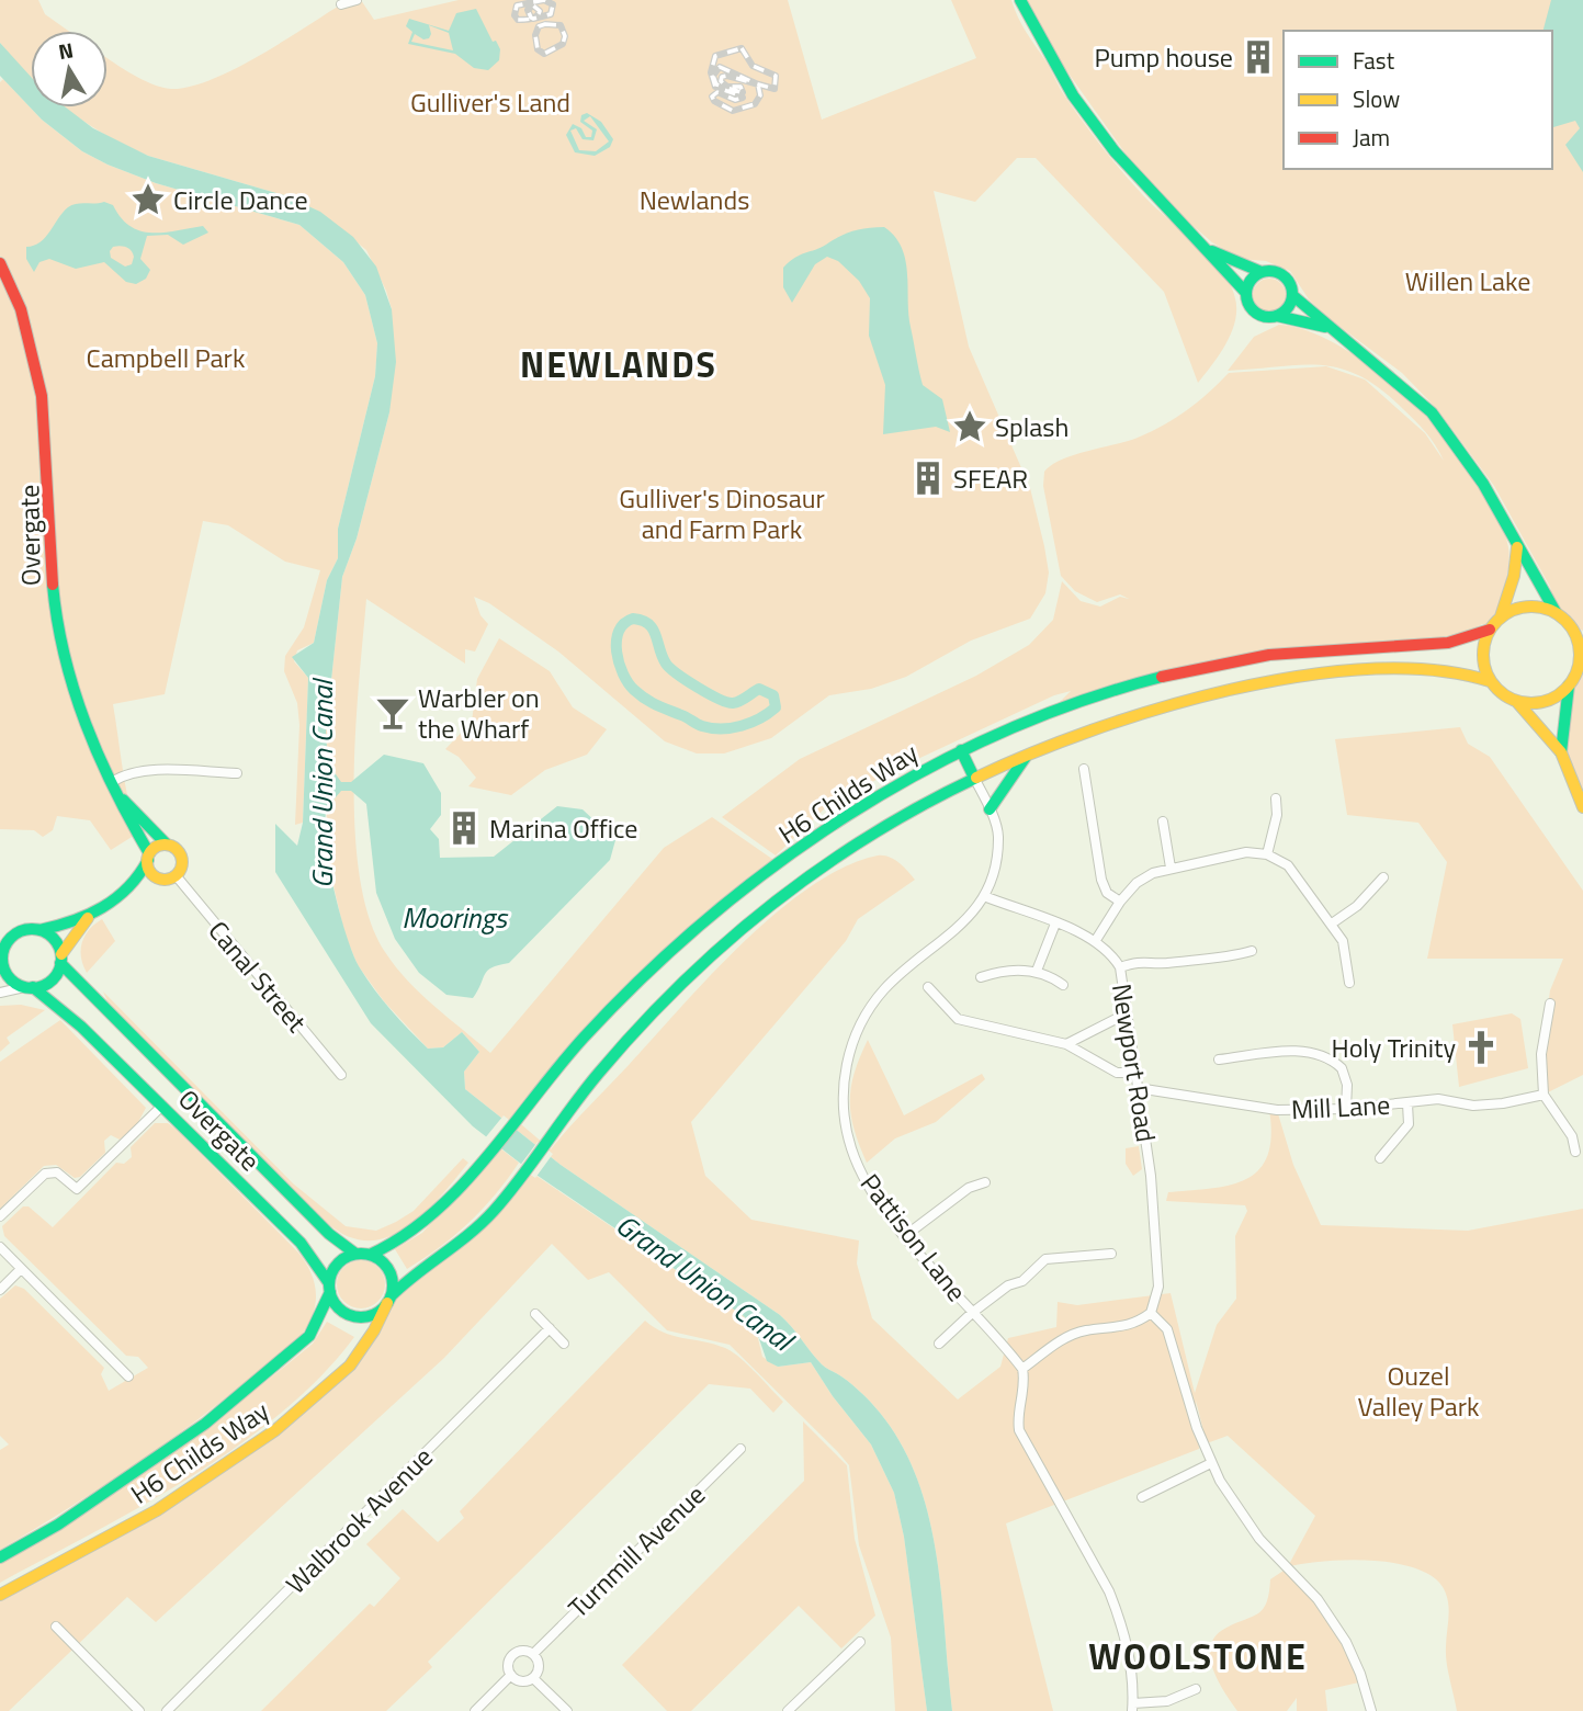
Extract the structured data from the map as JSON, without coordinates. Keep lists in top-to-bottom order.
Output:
{
  "streets": {
    "street": [
      "Overgate",
      "H6 Childs Way",
      "Canal Street",
      "Newport Road",
      "Mill Lane",
      "Pattison Lane",
      "Walbrook Avenue",
      "Turnmill Avenue"
    ]
  },
  "crossings": [
    ["Overgate", "H6 Childs Way"],
    ["Overgate", "Canal Street"],
    ["H6 Childs Way", "Pattison Lane"],
    ["Newport Road", "Mill Lane"],
    ["Newport Road", "Pattison Lane"]
  ],
  "districts": ["NEWLANDS", "WOOLSTONE"],
  "water": ["Grand Union Canal", "Moorings"],
  "parks": [
    "Gulliver's Land",
    "Newlands",
    "Willen Lake",
    "Campbell Park",
    "Gulliver's Dinosaur and Farm Park",
    "Ouzel Valley Park"
  ],
  "places": {
    "building": ["Pump house", "SFEAR", "Marina Office"],
    "place": ["Circle Dance", "Splash"],
    "bar": ["Warbler on the Wharf"],
    "church": ["Holy Trinity"]
  },
  "legend": ["Fast", "Slow", "Jam"],
  "north": "top"
}
